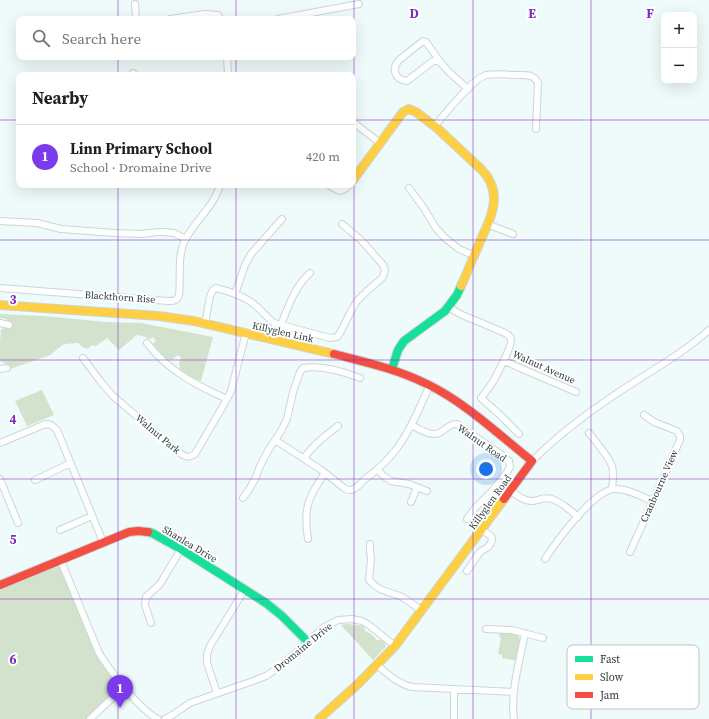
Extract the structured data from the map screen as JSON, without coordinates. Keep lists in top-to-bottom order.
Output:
{
  "streets": {
    "street": [
      "Blackthorn Rise",
      "Killyglen Link",
      "Walnut Avenue",
      "Walnut Park",
      "Walnut Road",
      "Cranbourne View",
      "Killyglen Road",
      "Shanlea Drive",
      "Dromaine Drive"
    ]
  },
  "crossings": [
    ["Killyglen Link", "Walnut Park"],
    ["Killyglen Link", "Killyglen Road"],
    ["Killyglen Road", "Dromaine Drive"],
    ["Shanlea Drive", "Dromaine Drive"]
  ],
  "legend": ["Fast", "Slow", "Jam"],
  "page": {
    "map_buttons": ["+", "−"],
    "search": "Search here",
    "heading": "Nearby",
    "list": [
      {
        "mark": "1",
        "name": "Linn Primary School",
        "note": "School · Dromaine Drive",
        "value": "420 m"
      }
    ],
    "pins": "1"
  },
  "grid": {
    "columns": ["D", "E", "F"],
    "rows": [
      "3",
      "4",
      "5",
      "6"
    ]
  }
}
